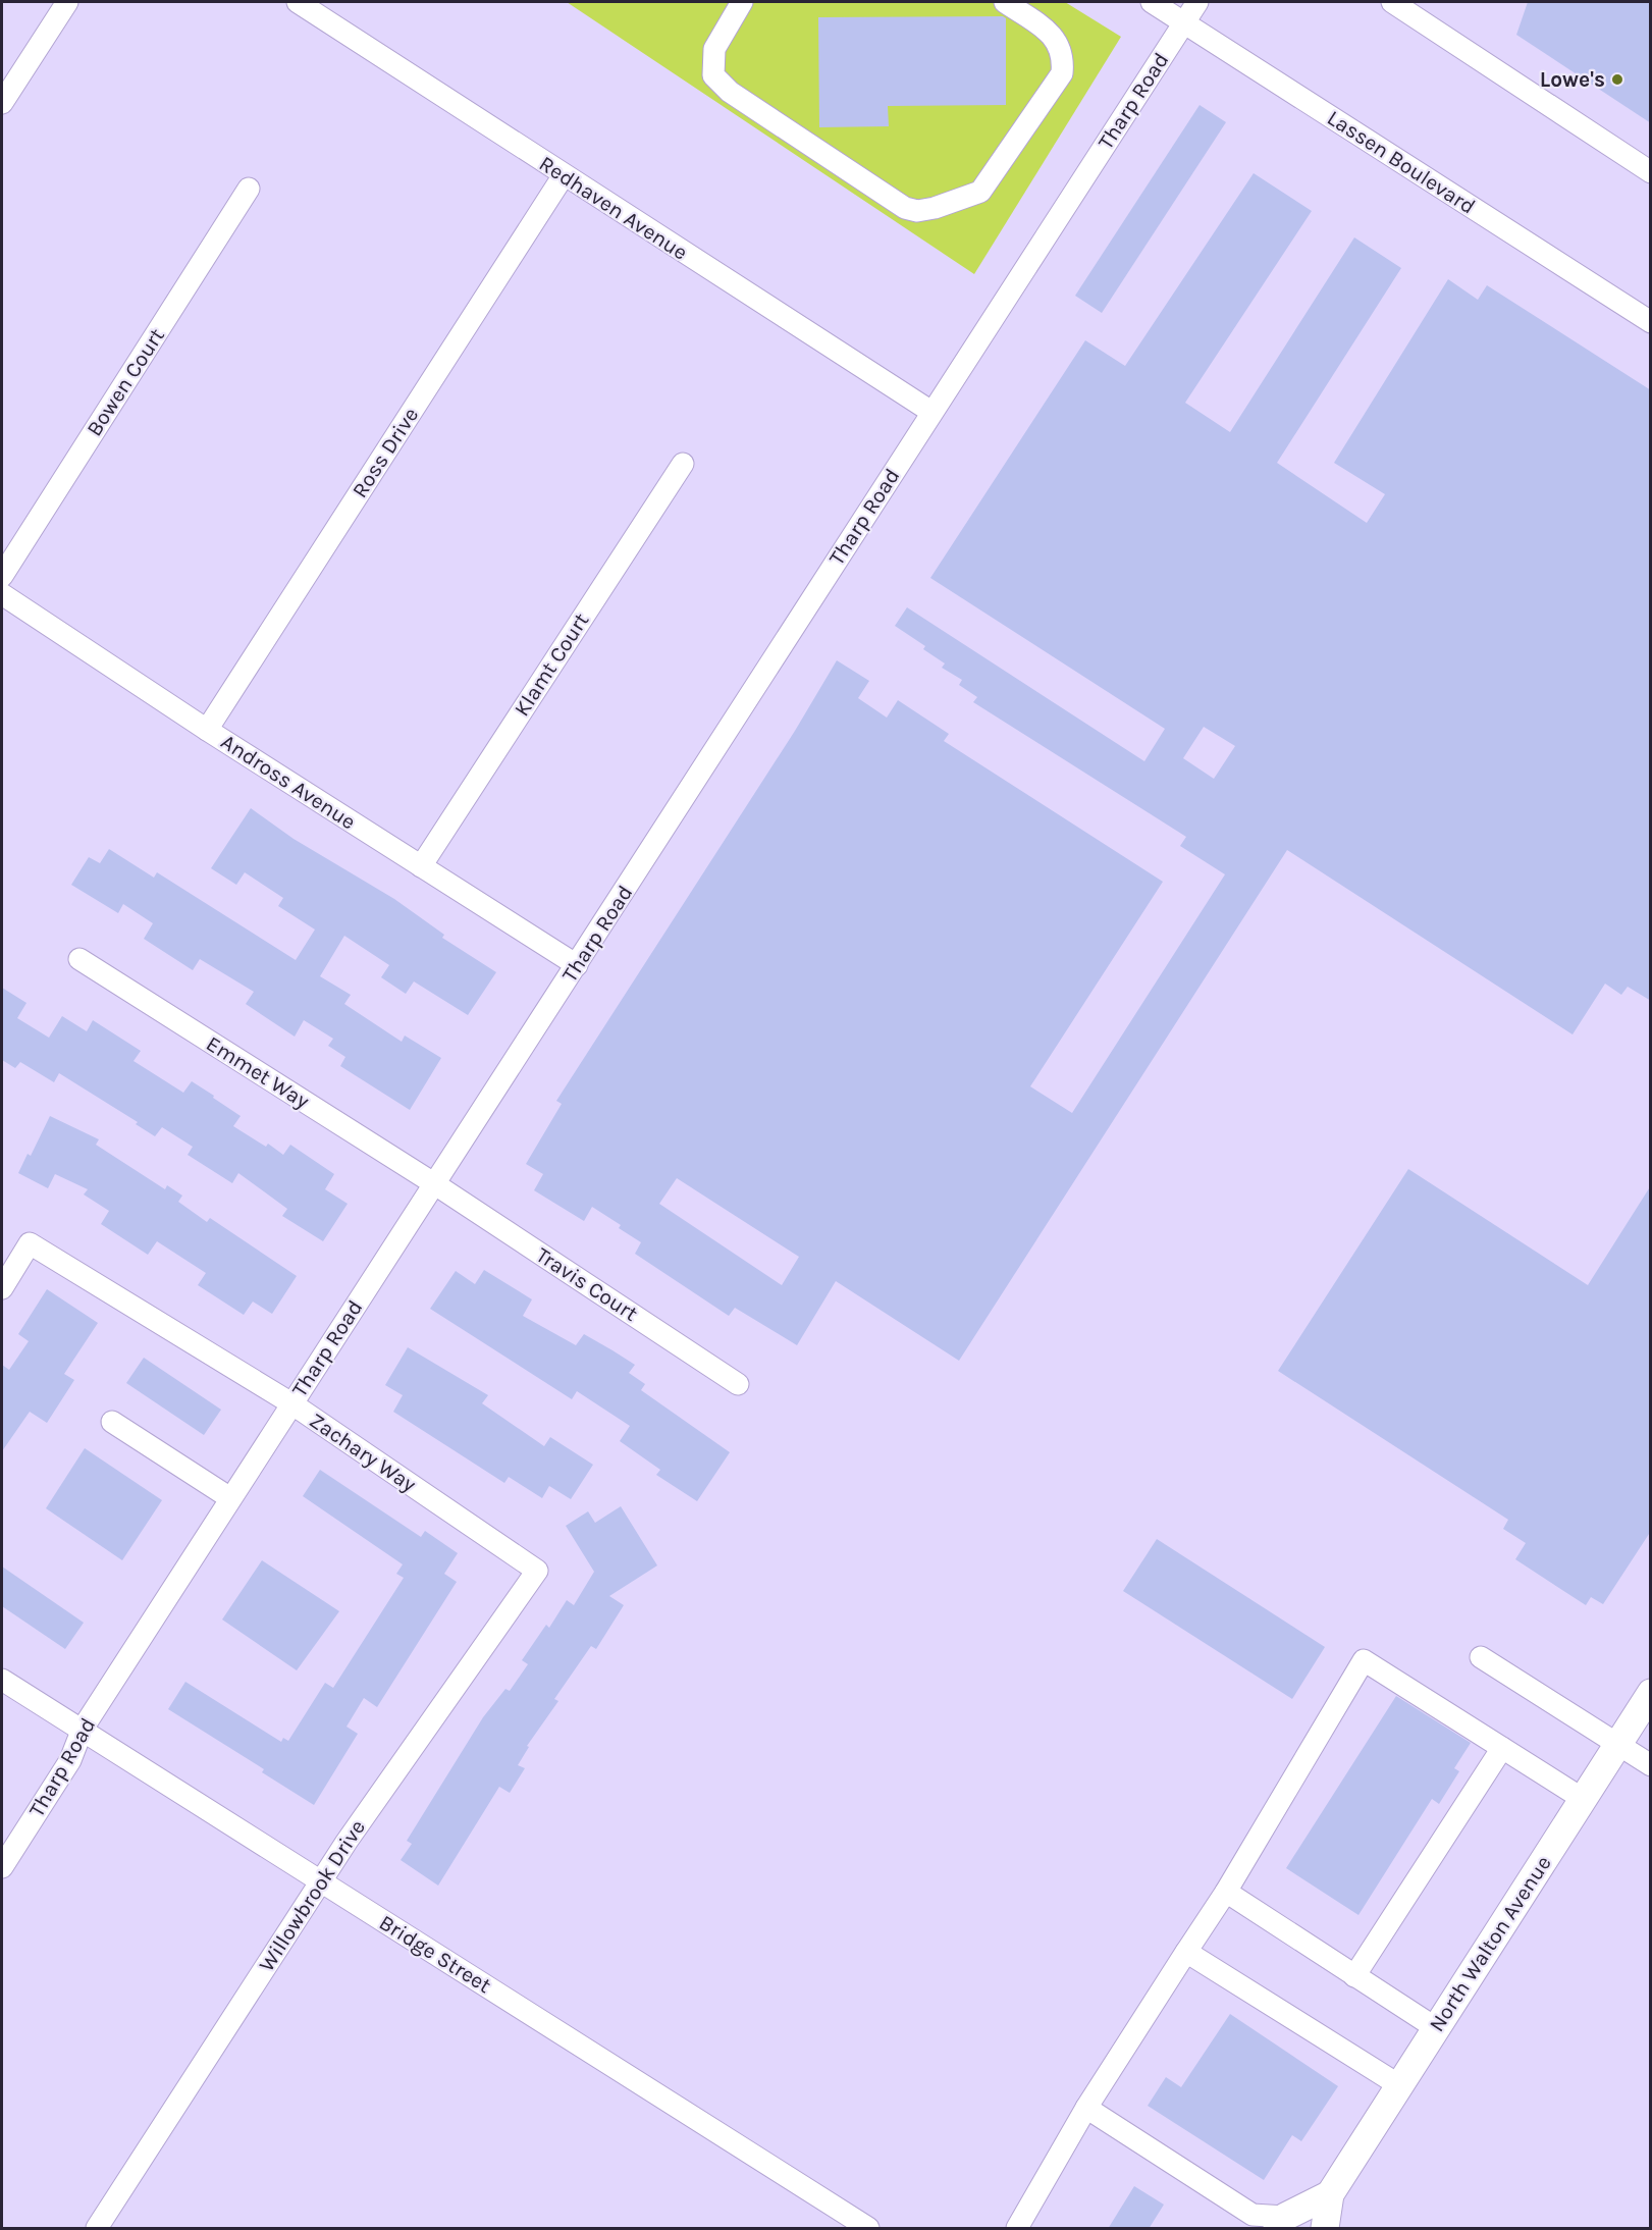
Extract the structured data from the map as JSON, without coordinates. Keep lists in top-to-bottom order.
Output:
{
  "streets": {
    "main road": ["North Walton Avenue"],
    "street": [
      "Tharp Road",
      "Lassen Boulevard",
      "Redhaven Avenue",
      "Bowen Court",
      "Ross Drive",
      "Klamt Court",
      "Andross Avenue",
      "Emmet Way",
      "Travis Court",
      "Zachary Way",
      "Willowbrook Drive",
      "Bridge Street"
    ]
  },
  "crossings": [
    ["Tharp Road", "Lassen Boulevard"],
    ["Tharp Road", "Redhaven Avenue"],
    ["Tharp Road", "Andross Avenue"],
    ["Tharp Road", "Emmet Way"],
    ["Tharp Road", "Travis Court"],
    ["Tharp Road", "Zachary Way"],
    ["Tharp Road", "Bridge Street"],
    ["Redhaven Avenue", "Ross Drive"],
    ["Ross Drive", "Andross Avenue"],
    ["Klamt Court", "Andross Avenue"],
    ["Emmet Way", "Travis Court"],
    ["Zachary Way", "Willowbrook Drive"],
    ["Willowbrook Drive", "Bridge Street"]
  ],
  "places": ["Lowe's"]
}
